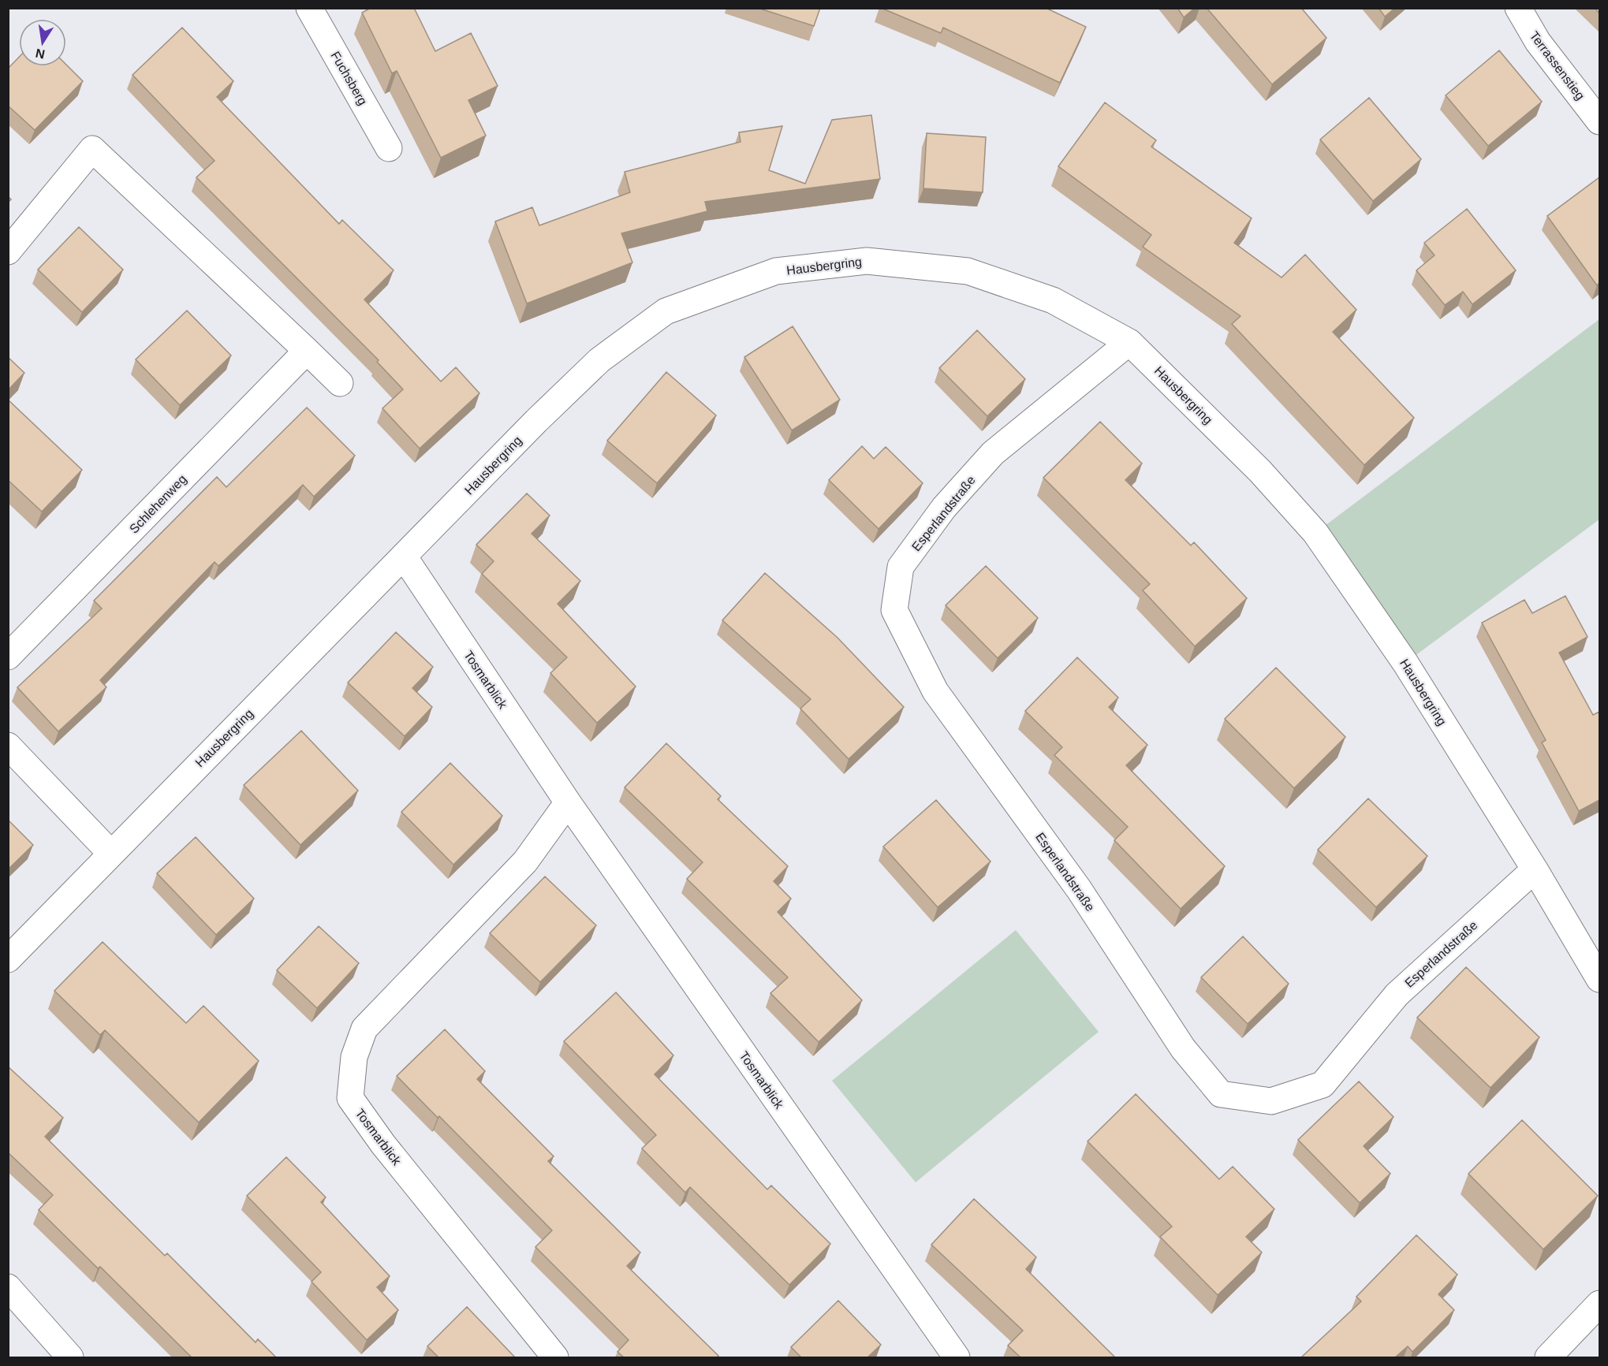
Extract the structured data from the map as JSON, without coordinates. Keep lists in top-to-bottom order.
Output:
{
  "streets": {
    "street": [
      "Terrassenstieg",
      "Fuchsberg",
      "Hausbergring",
      "Schlehenweg",
      "Esperlandstraße",
      "Tosmarblick"
    ]
  },
  "crossings": [
    ["Hausbergring", "Esperlandstraße"],
    ["Hausbergring", "Tosmarblick"]
  ],
  "north": "bottom"
}
